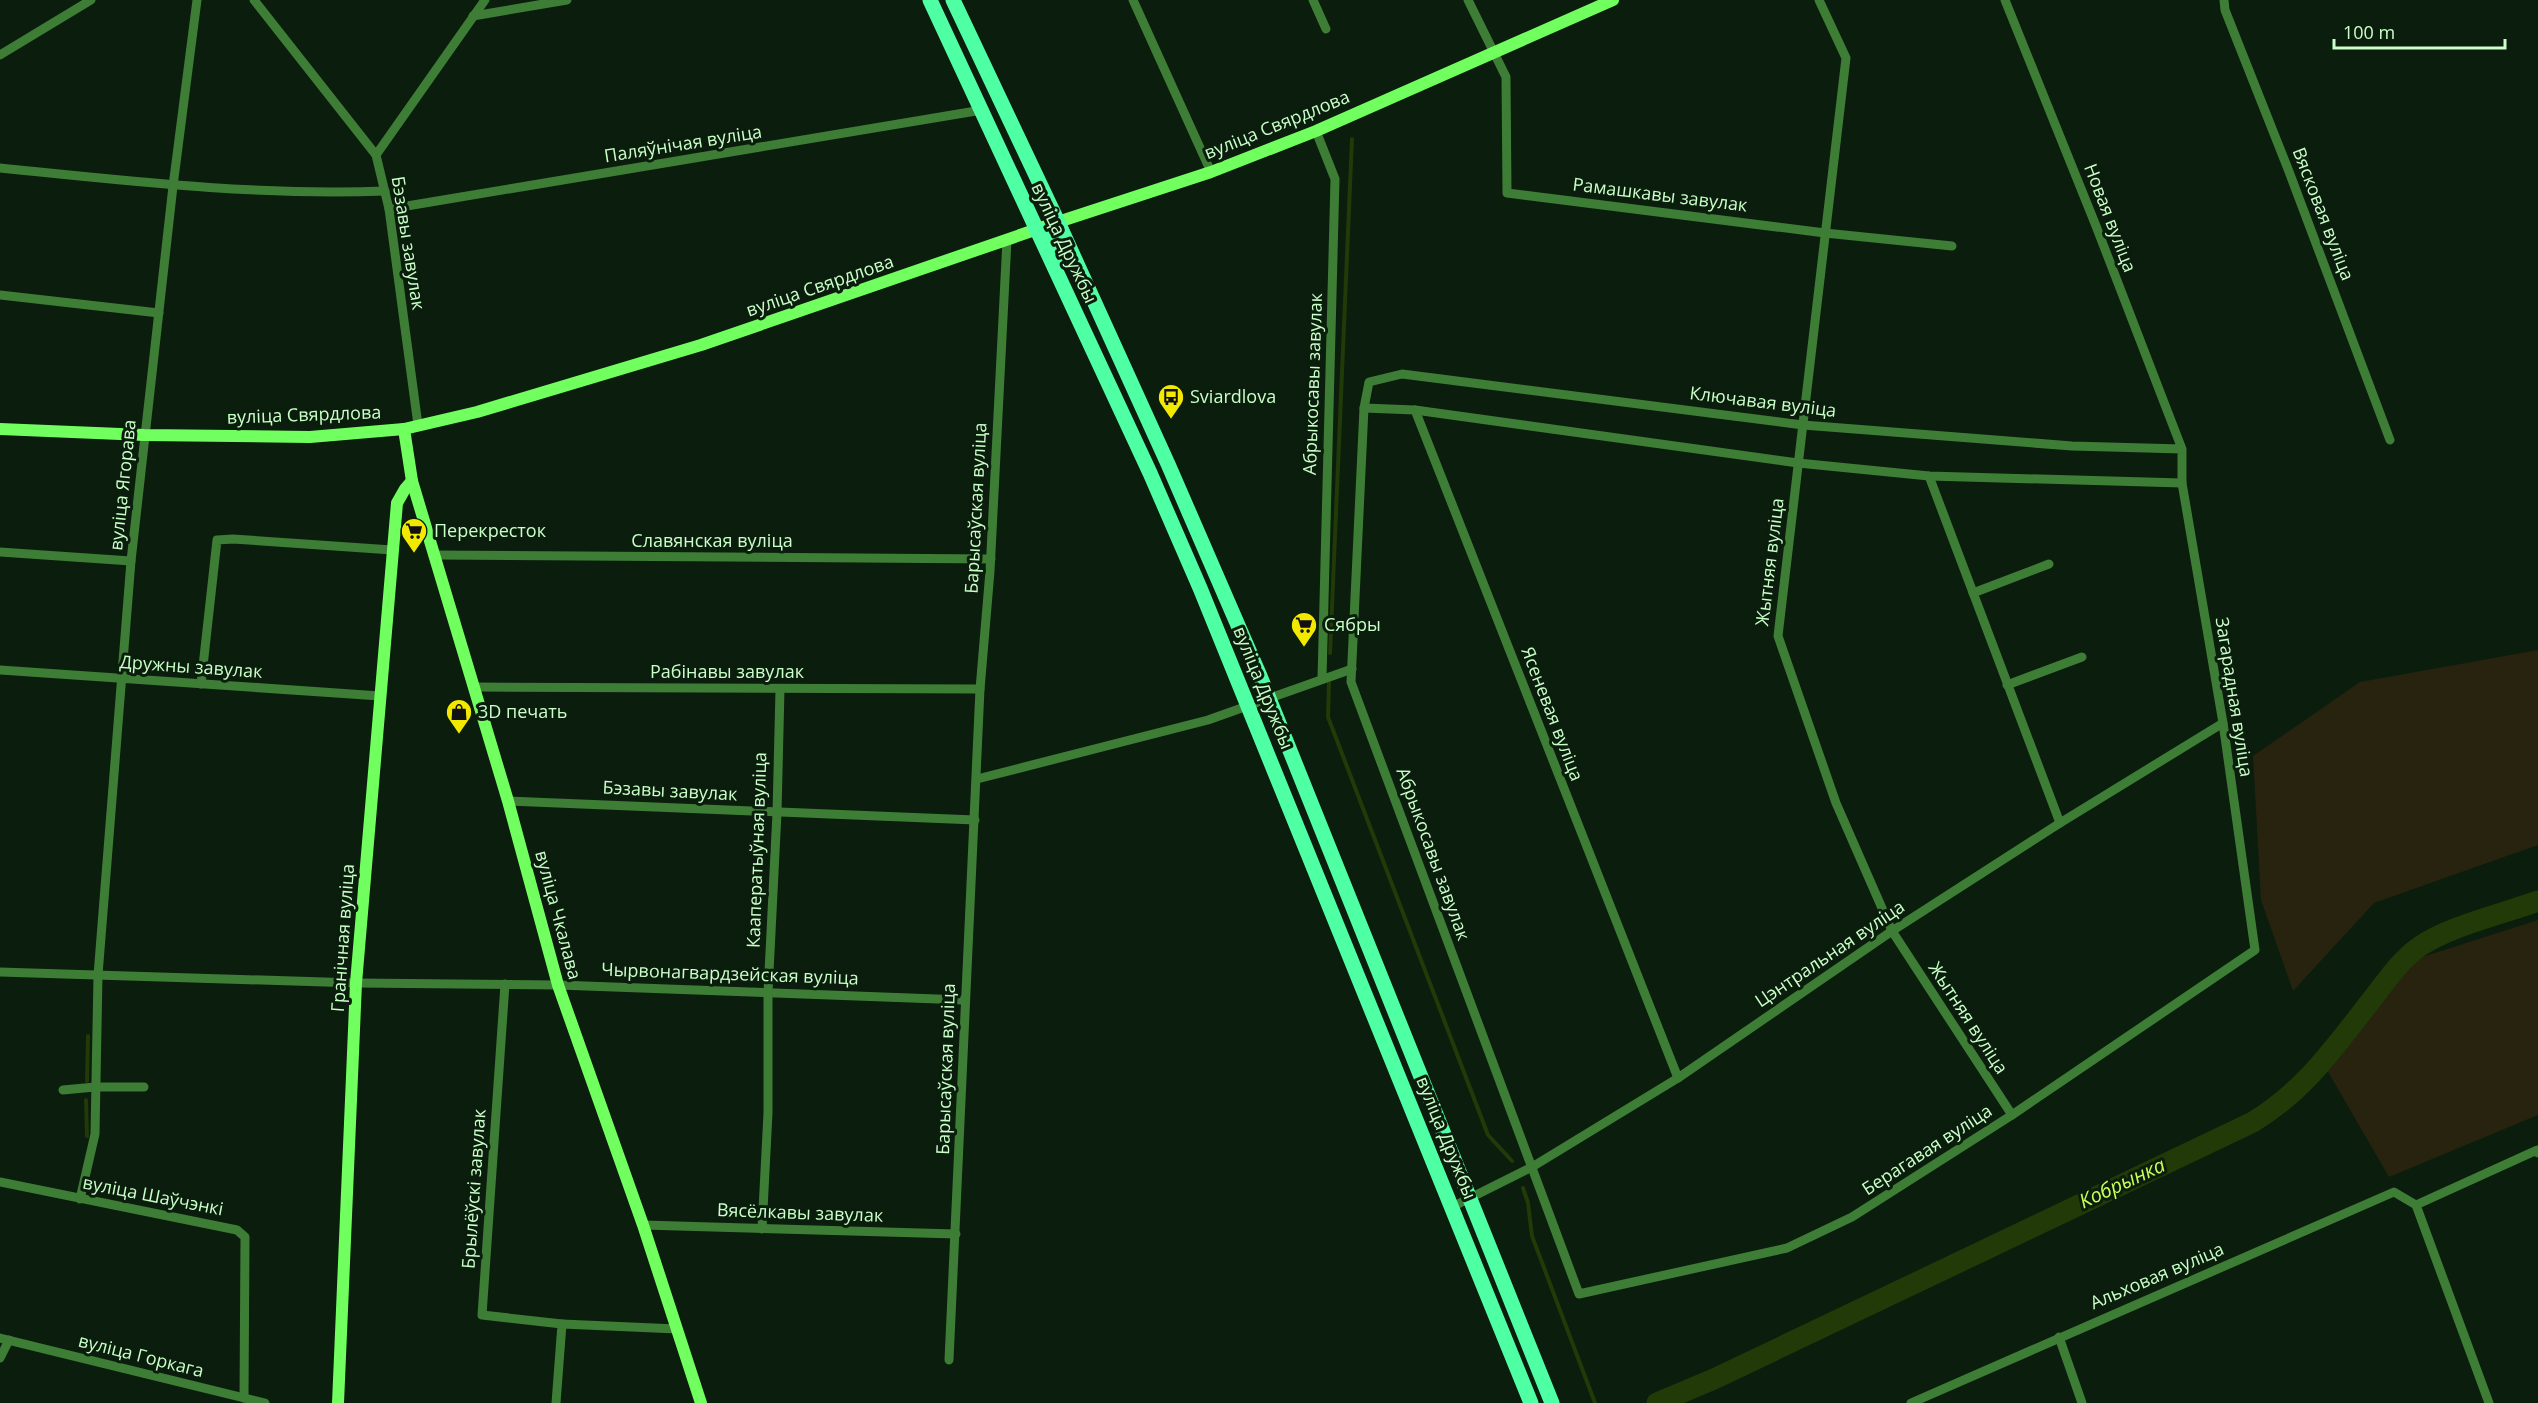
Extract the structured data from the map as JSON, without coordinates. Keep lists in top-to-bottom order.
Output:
{
  "streets": {
    "main road": [
      "вуліца Свярдлова",
      "вуліца Дружбы",
      "вуліца Чкалава",
      "Гранічная вуліца"
    ],
    "street": [
      "Паляўнічая вуліца",
      "Рамашкавы завулак",
      "Вясковая вуліца",
      "Новая вуліца",
      "Бэзавы завулак",
      "Абрыкосавы завулак",
      "Ключавая вуліца",
      "вуліца Ягорава",
      "Барысаўская вуліца",
      "Славянская вуліца",
      "Жытняя вуліца",
      "Дружны завулак",
      "Рабінавы завулак",
      "Загарадная вуліца",
      "Ясеневая вуліца",
      "Кааператыўная вуліца",
      "Цэнтральная вуліца",
      "Чырвонагвардзейская вуліца",
      "Берагавая вуліца",
      "Брылёўскі завулак",
      "вуліца Шаўчэнкі",
      "Вясёлкавы завулак",
      "Альховая вуліца",
      "вуліца Горкага"
    ]
  },
  "crossings": [
    ["вуліца Свярдлова", "Рамашкавы завулак"],
    ["вуліца Свярдлова", "Бэзавы завулак"],
    ["вуліца Свярдлова", "вуліца Дружбы"],
    ["вуліца Свярдлова", "Абрыкосавы завулак"],
    ["вуліца Свярдлова", "вуліца Ягорава"],
    ["вуліца Свярдлова", "Барысаўская вуліца"],
    ["вуліца Свярдлова", "вуліца Чкалава"],
    ["Паляўнічая вуліца", "Бэзавы завулак"],
    ["Паляўнічая вуліца", "вуліца Дружбы"],
    ["Рамашкавы завулак", "Жытняя вуліца"],
    ["Новая вуліца", "Ключавая вуліца"],
    ["Новая вуліца", "Загарадная вуліца"],
    ["Бэзавы завулак", "Барысаўская вуліца"],
    ["Бэзавы завулак", "Кааператыўная вуліца"],
    ["Бэзавы завулак", "вуліца Чкалава"],
    ["вуліца Дружбы", "Цэнтральная вуліца"],
    ["Абрыкосавы завулак", "Ключавая вуліца"],
    ["Абрыкосавы завулак", "Цэнтральная вуліца"],
    ["Абрыкосавы завулак", "Берагавая вуліца"],
    ["Ключавая вуліца", "Жытняя вуліца"],
    ["Ключавая вуліца", "Загарадная вуліца"],
    ["вуліца Ягорава", "Дружны завулак"],
    ["вуліца Ягорава", "Чырвонагвардзейская вуліца"],
    ["Барысаўская вуліца", "Славянская вуліца"],
    ["Барысаўская вуліца", "Рабінавы завулак"],
    ["Барысаўская вуліца", "Чырвонагвардзейская вуліца"],
    ["Барысаўская вуліца", "Вясёлкавы завулак"],
    ["Славянская вуліца", "вуліца Чкалава"],
    ["Жытняя вуліца", "Цэнтральная вуліца"],
    ["Жытняя вуліца", "Берагавая вуліца"],
    ["Дружны завулак", "Гранічная вуліца"],
    ["Рабінавы завулак", "Кааператыўная вуліца"],
    ["Рабінавы завулак", "вуліца Чкалава"],
    ["Загарадная вуліца", "Цэнтральная вуліца"],
    ["Загарадная вуліца", "Берагавая вуліца"],
    ["Ясеневая вуліца", "Цэнтральная вуліца"],
    ["Кааператыўная вуліца", "Чырвонагвардзейская вуліца"],
    ["Кааператыўная вуліца", "Вясёлкавы завулак"],
    ["вуліца Чкалава", "Гранічная вуліца"],
    ["вуліца Чкалава", "Чырвонагвардзейская вуліца"],
    ["вуліца Чкалава", "Брылёўскі завулак"],
    ["вуліца Чкалава", "Вясёлкавы завулак"],
    ["Гранічная вуліца", "Чырвонагвардзейская вуліца"],
    ["Чырвонагвардзейская вуліца", "Брылёўскі завулак"],
    ["вуліца Шаўчэнкі", "вуліца Горкага"]
  ],
  "water": ["Кобрынка"],
  "places": {
    "bus stop": ["Sviardlova"],
    "supermarket": ["Перекресток", "Сябры"],
    "shop": ["3D печать"]
  },
  "scale_bar": "100 m"
}
